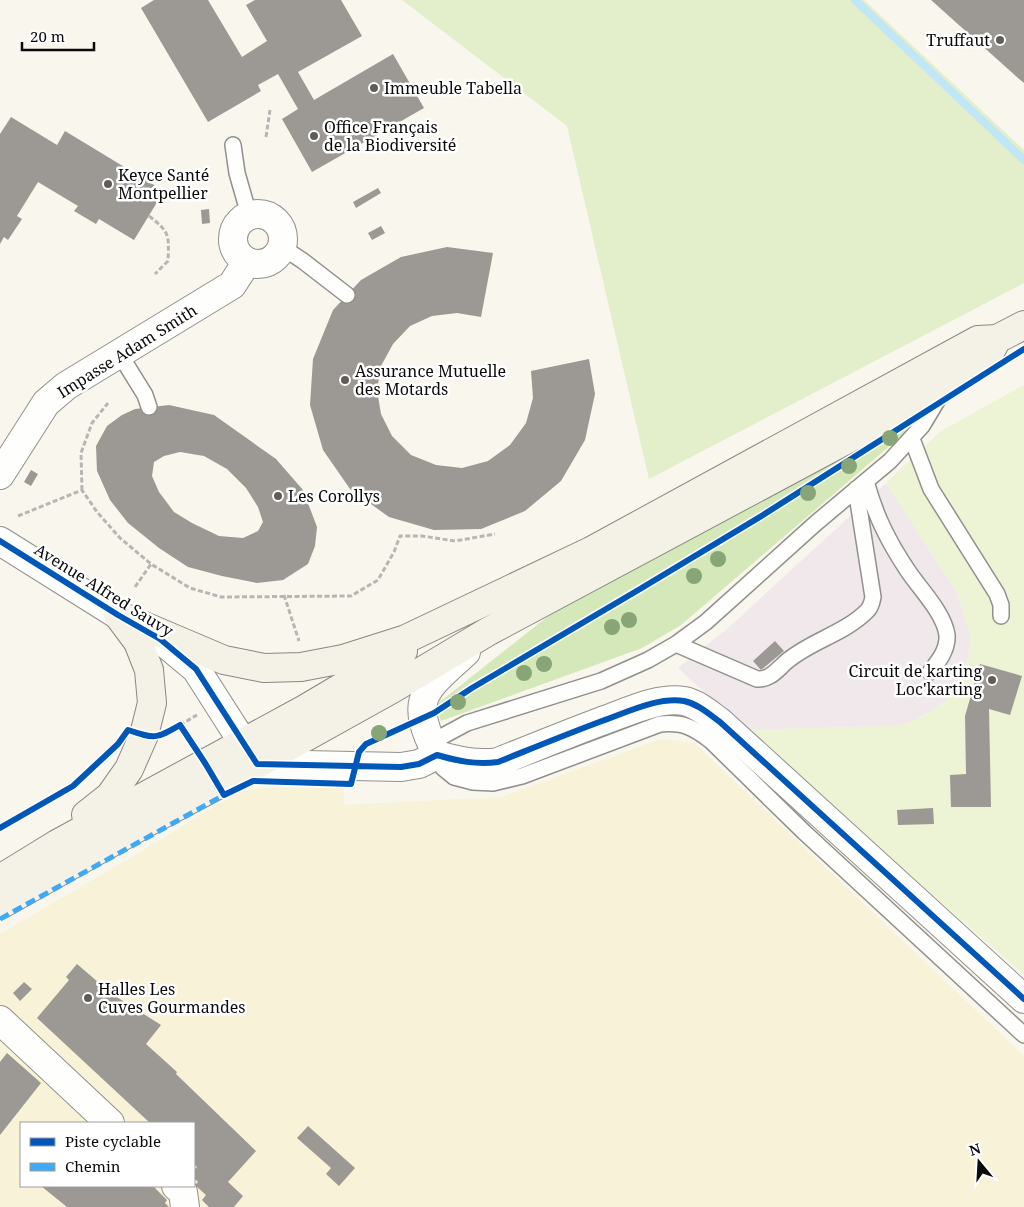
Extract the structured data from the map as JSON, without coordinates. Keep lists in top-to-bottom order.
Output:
{
  "streets": {
    "street": ["Impasse Adam Smith", "Avenue Alfred Sauvy"]
  },
  "places": [
    "Truffaut",
    "Immeuble Tabella",
    "Office Français de la Biodiversité",
    "Keyce Santé Montpellier",
    "Assurance Mutuelle des Motards",
    "Les Corollys",
    "Circuit de karting Loc'karting",
    "Halles Les Cuves Gourmandes"
  ],
  "legend": ["Piste cyclable", "Chemin"],
  "scale_bar": "20 m",
  "north": "top"
}
